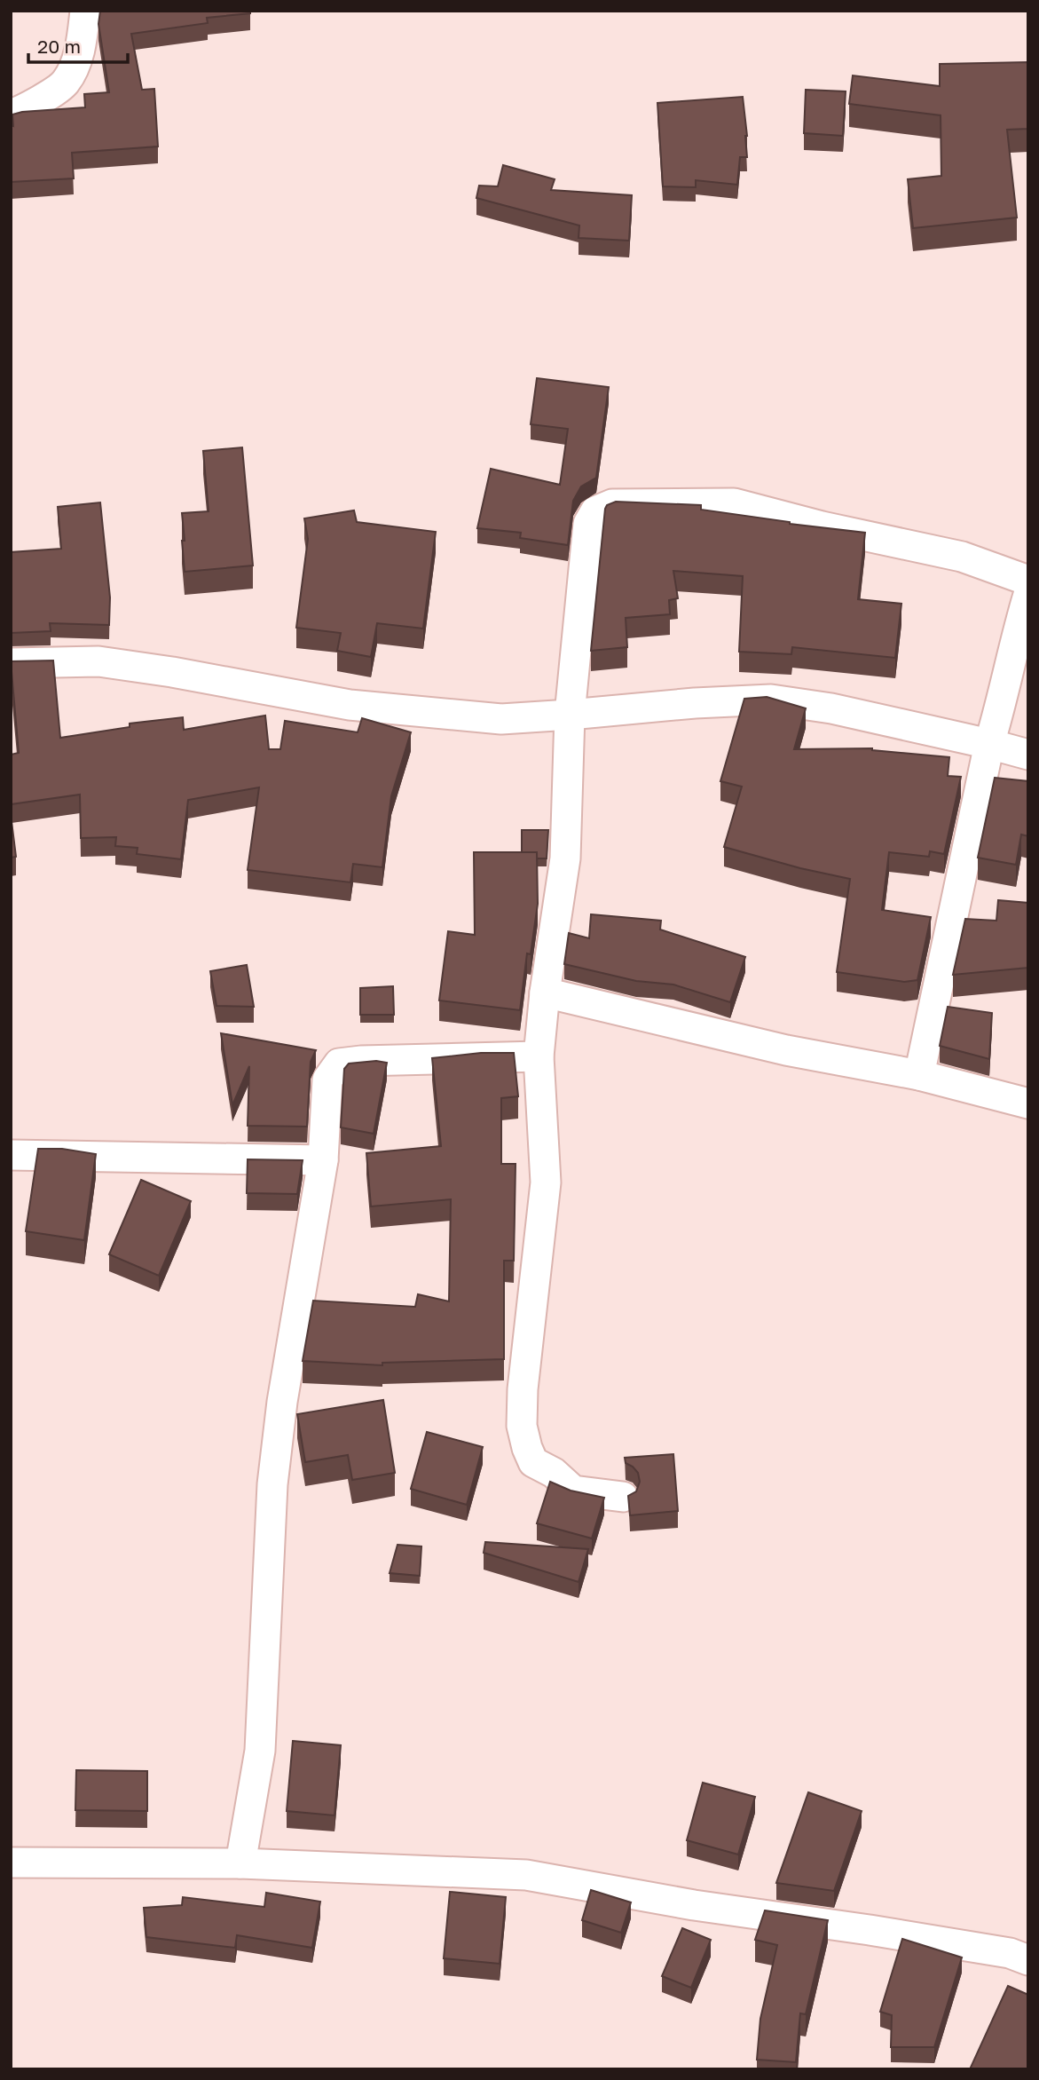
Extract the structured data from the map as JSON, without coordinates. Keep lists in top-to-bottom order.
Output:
{
  "scale_bar": "20 m"
}
